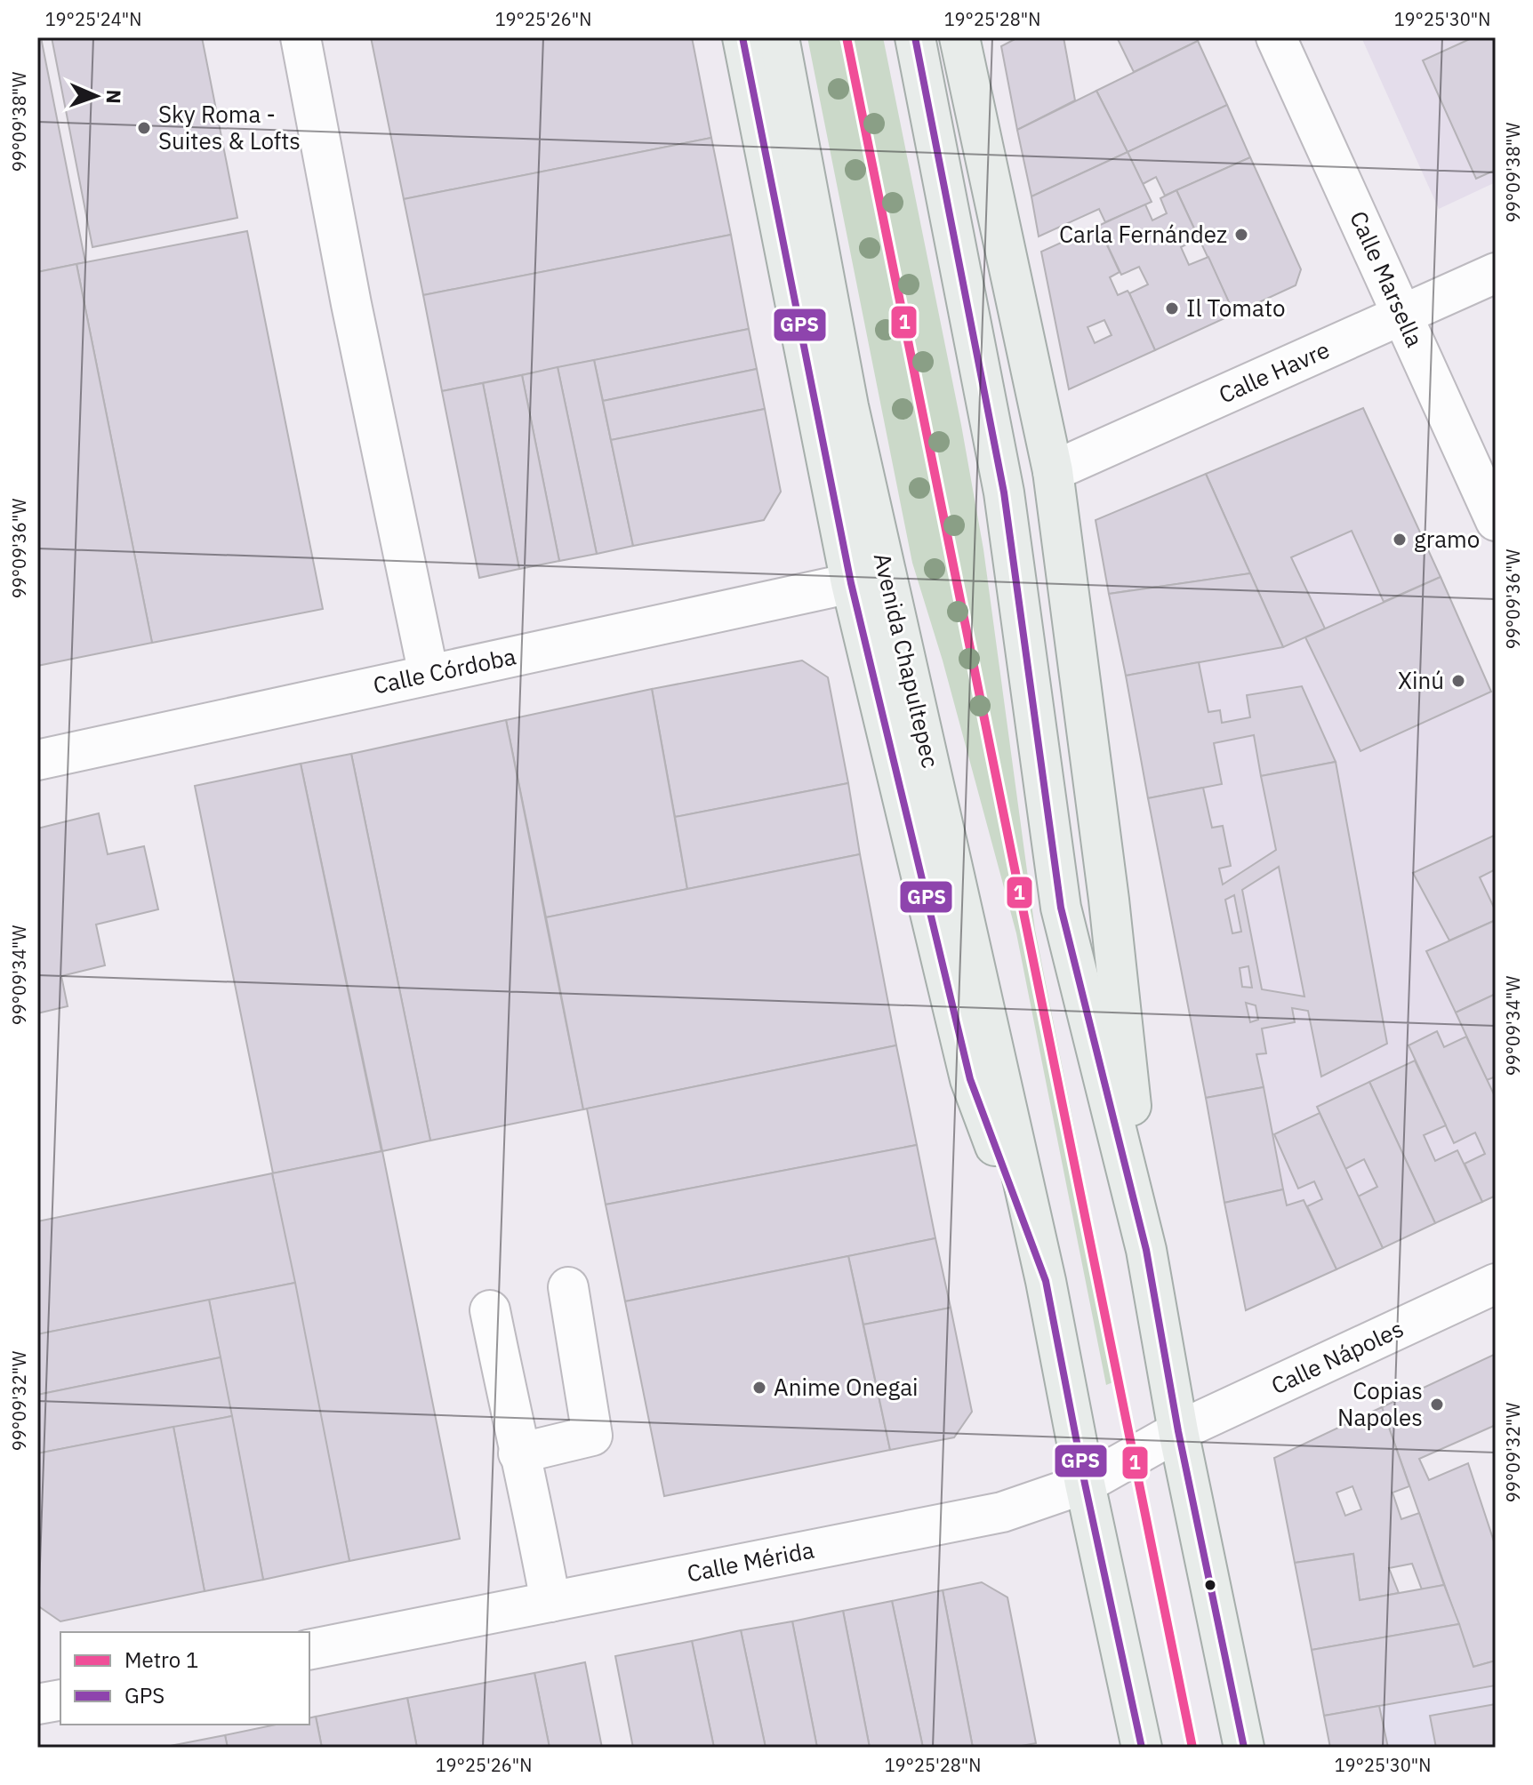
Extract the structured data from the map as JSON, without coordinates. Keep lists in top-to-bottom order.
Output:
{
  "streets": {
    "main road": ["Avenida Chapultepec"],
    "street": [
      "Calle Marsella",
      "Calle Havre",
      "Calle Córdoba",
      "Calle Nápoles",
      "Calle Mérida"
    ]
  },
  "crossings": [
    ["Calle Marsella", "Calle Havre"],
    ["Avenida Chapultepec", "Calle Córdoba"],
    ["Avenida Chapultepec", "Calle Mérida"],
    ["Calle Nápoles", "Calle Mérida"]
  ],
  "places": [
    "Sky Roma - Suites & Lofts",
    "Carla Fernández",
    "Il Tomato",
    "gramo",
    "Xinú",
    "Anime Onegai",
    "Copias Napoles"
  ],
  "lines": ["metro line 1", "transit line GPS"],
  "legend": ["Metro 1", "GPS"],
  "north": "right",
  "coordinates": [
    "19°25'24\"N",
    "19°25'26\"N",
    "19°25'28\"N",
    "19°25'30\"N",
    "99°09'38\"W",
    "99°09'36\"W",
    "99°09'34\"W",
    "99°09'32\"W"
  ]
}
